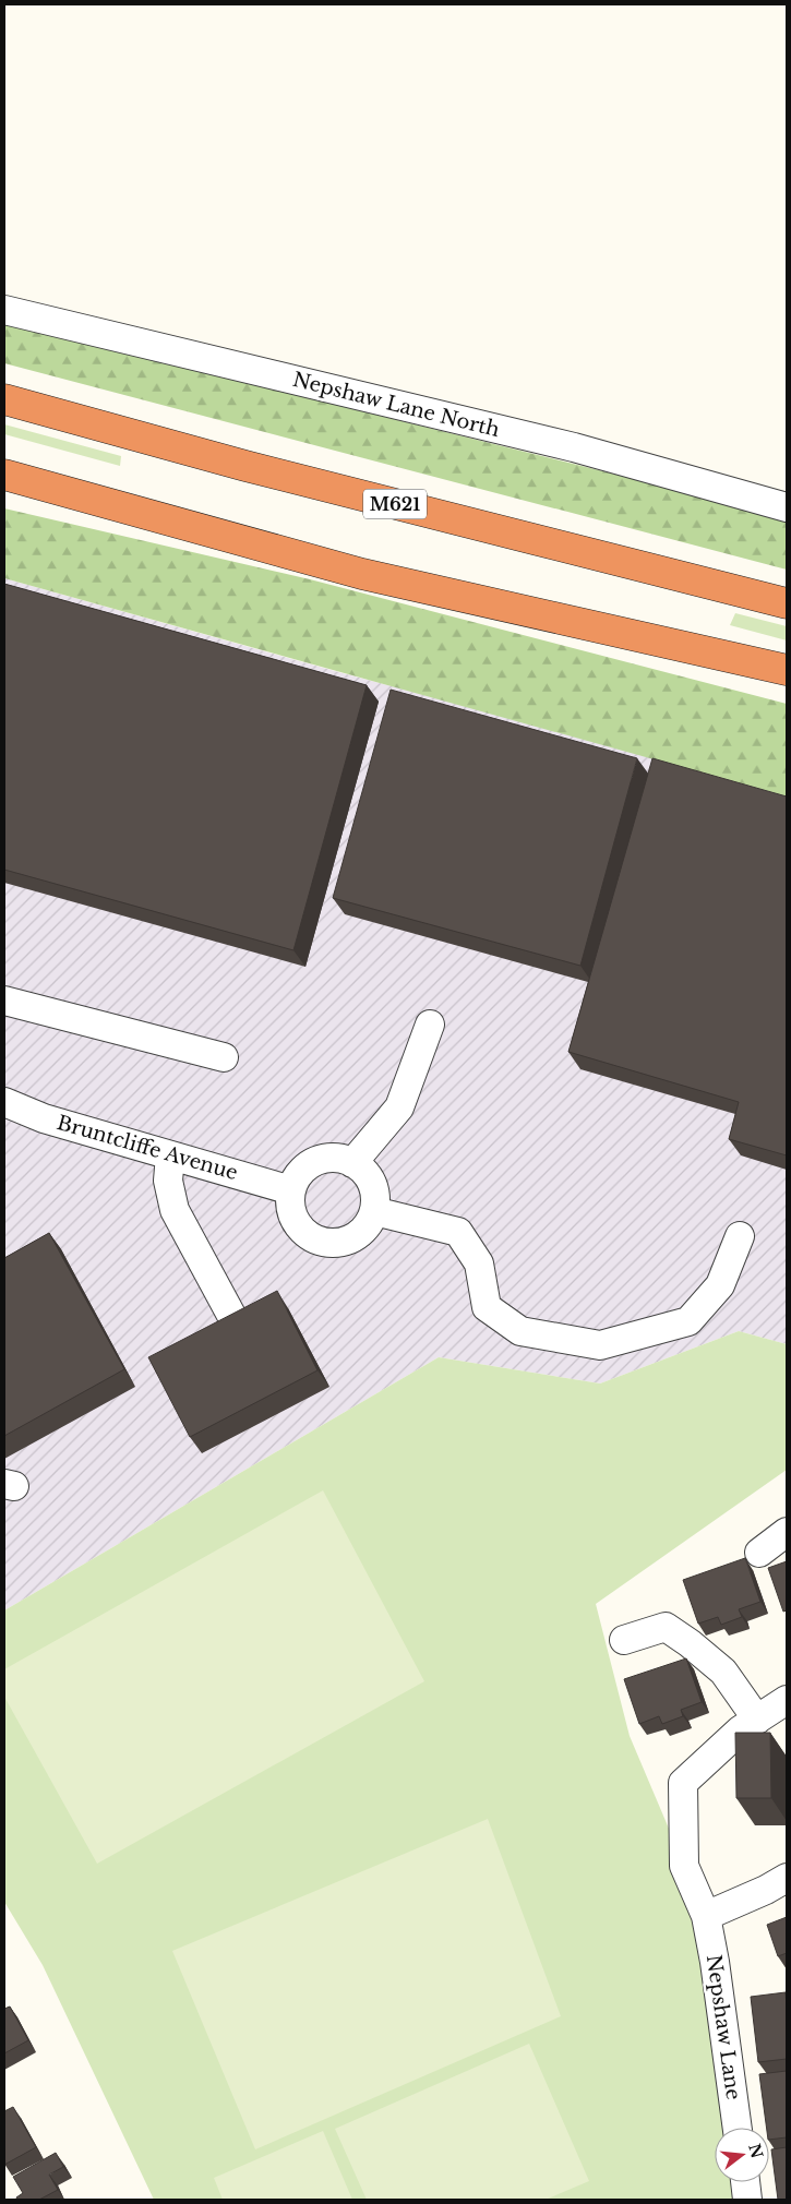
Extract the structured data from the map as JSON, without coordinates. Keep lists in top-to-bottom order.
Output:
{
  "streets": {
    "highway": ["M621"],
    "street": ["Nepshaw Lane North", "Bruntcliffe Avenue", "Nepshaw Lane"]
  },
  "north": "right"
}
